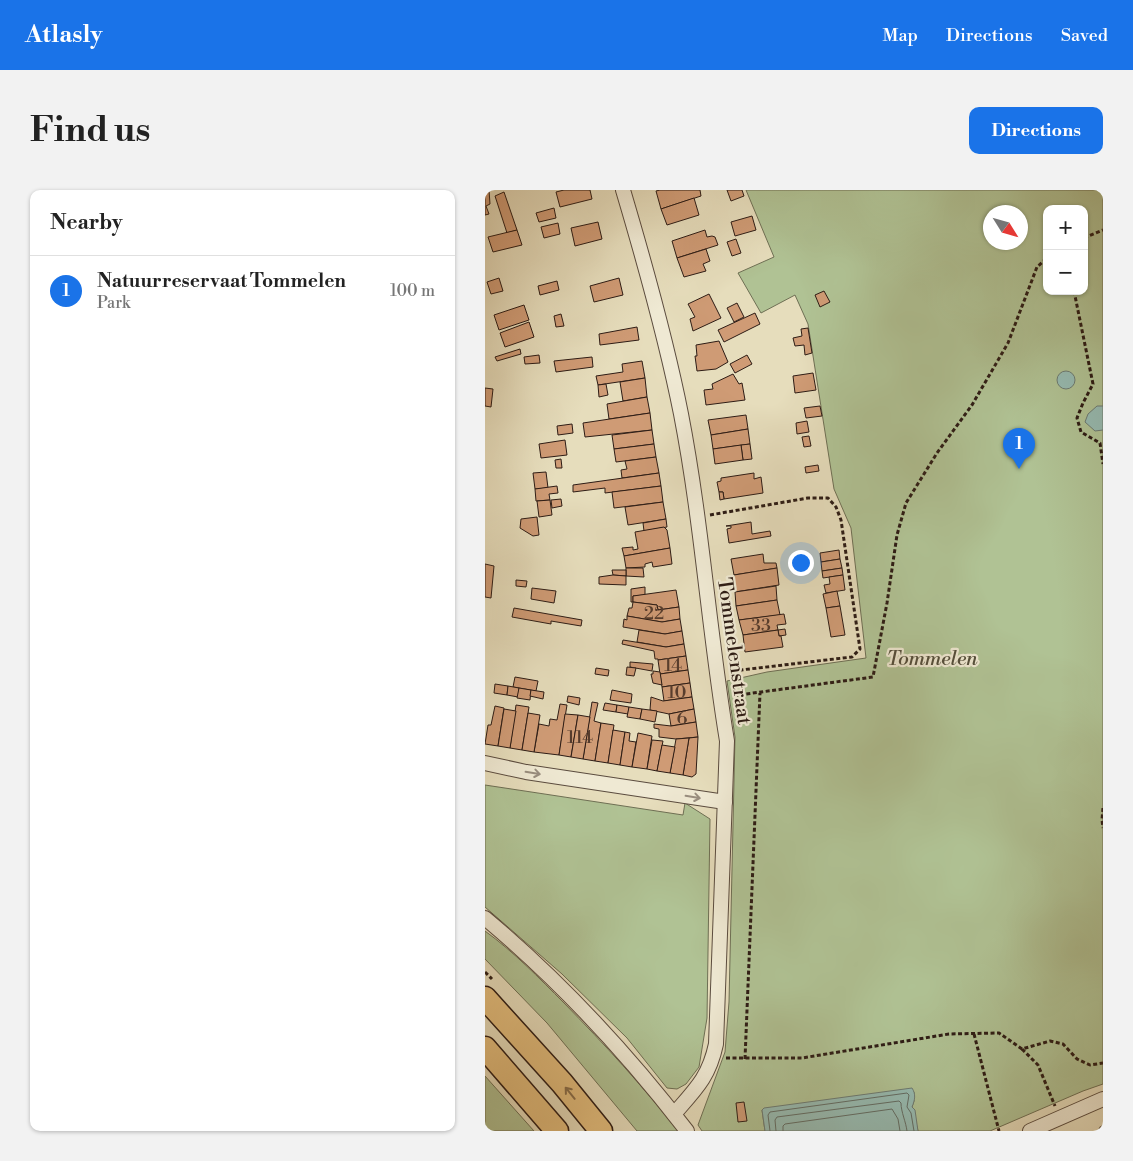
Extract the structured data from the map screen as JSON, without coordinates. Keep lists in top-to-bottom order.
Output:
{
  "streets": {
    "street": ["Tommelenstraat"]
  },
  "parks": ["Tommelen"],
  "house_numbers": [
    "22",
    "33",
    "14",
    "10",
    "6",
    "114"
  ],
  "north": "bottom right",
  "page": {
    "header": "Atlasly",
    "nav": ["Map", "Directions", "Saved"],
    "buttons": "Directions",
    "title": "Find us",
    "heading": "Nearby",
    "map_buttons": ["+", "−"],
    "list": [
      {
        "mark": "1",
        "name": "Natuurreservaat Tommelen",
        "note": "Park",
        "value": "100 m"
      }
    ],
    "pins": "1"
  }
}
